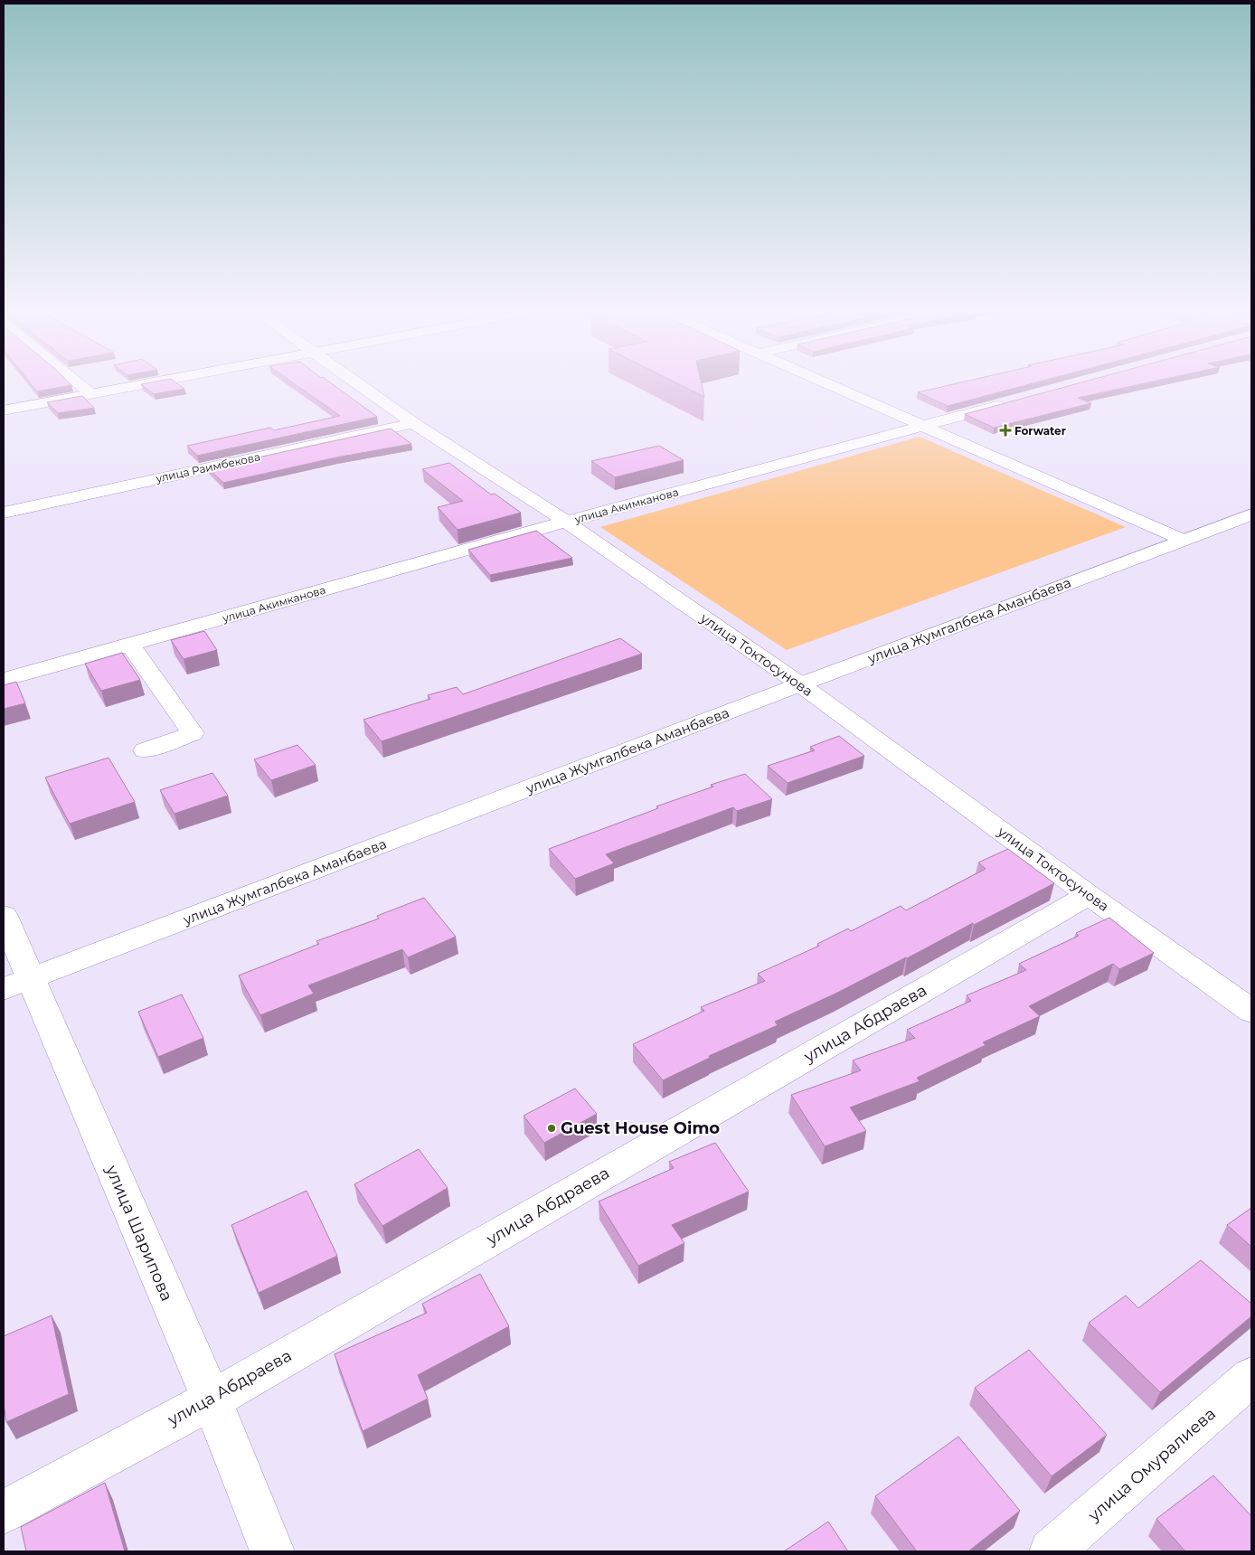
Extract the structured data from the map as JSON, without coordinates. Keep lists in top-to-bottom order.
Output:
{
  "streets": {
    "street": [
      "улица Раимбекова",
      "улица Акимканова",
      "улица Жумгалбека Аманбаева",
      "улица Токтосунова",
      "улица Абдраева",
      "улица Шарипова",
      "улица Омуралиева"
    ]
  },
  "crossings": [
    ["улица Раимбекова", "улица Токтосунова"],
    ["улица Акимканова", "улица Токтосунова"],
    ["улица Жумгалбека Аманбаева", "улица Токтосунова"],
    ["улица Жумгалбека Аманбаева", "улица Шарипова"],
    ["улица Токтосунова", "улица Абдраева"],
    ["улица Абдраева", "улица Шарипова"]
  ],
  "places": {
    "health": ["Forwater"],
    "other": ["Guest House Oimo"]
  }
}
